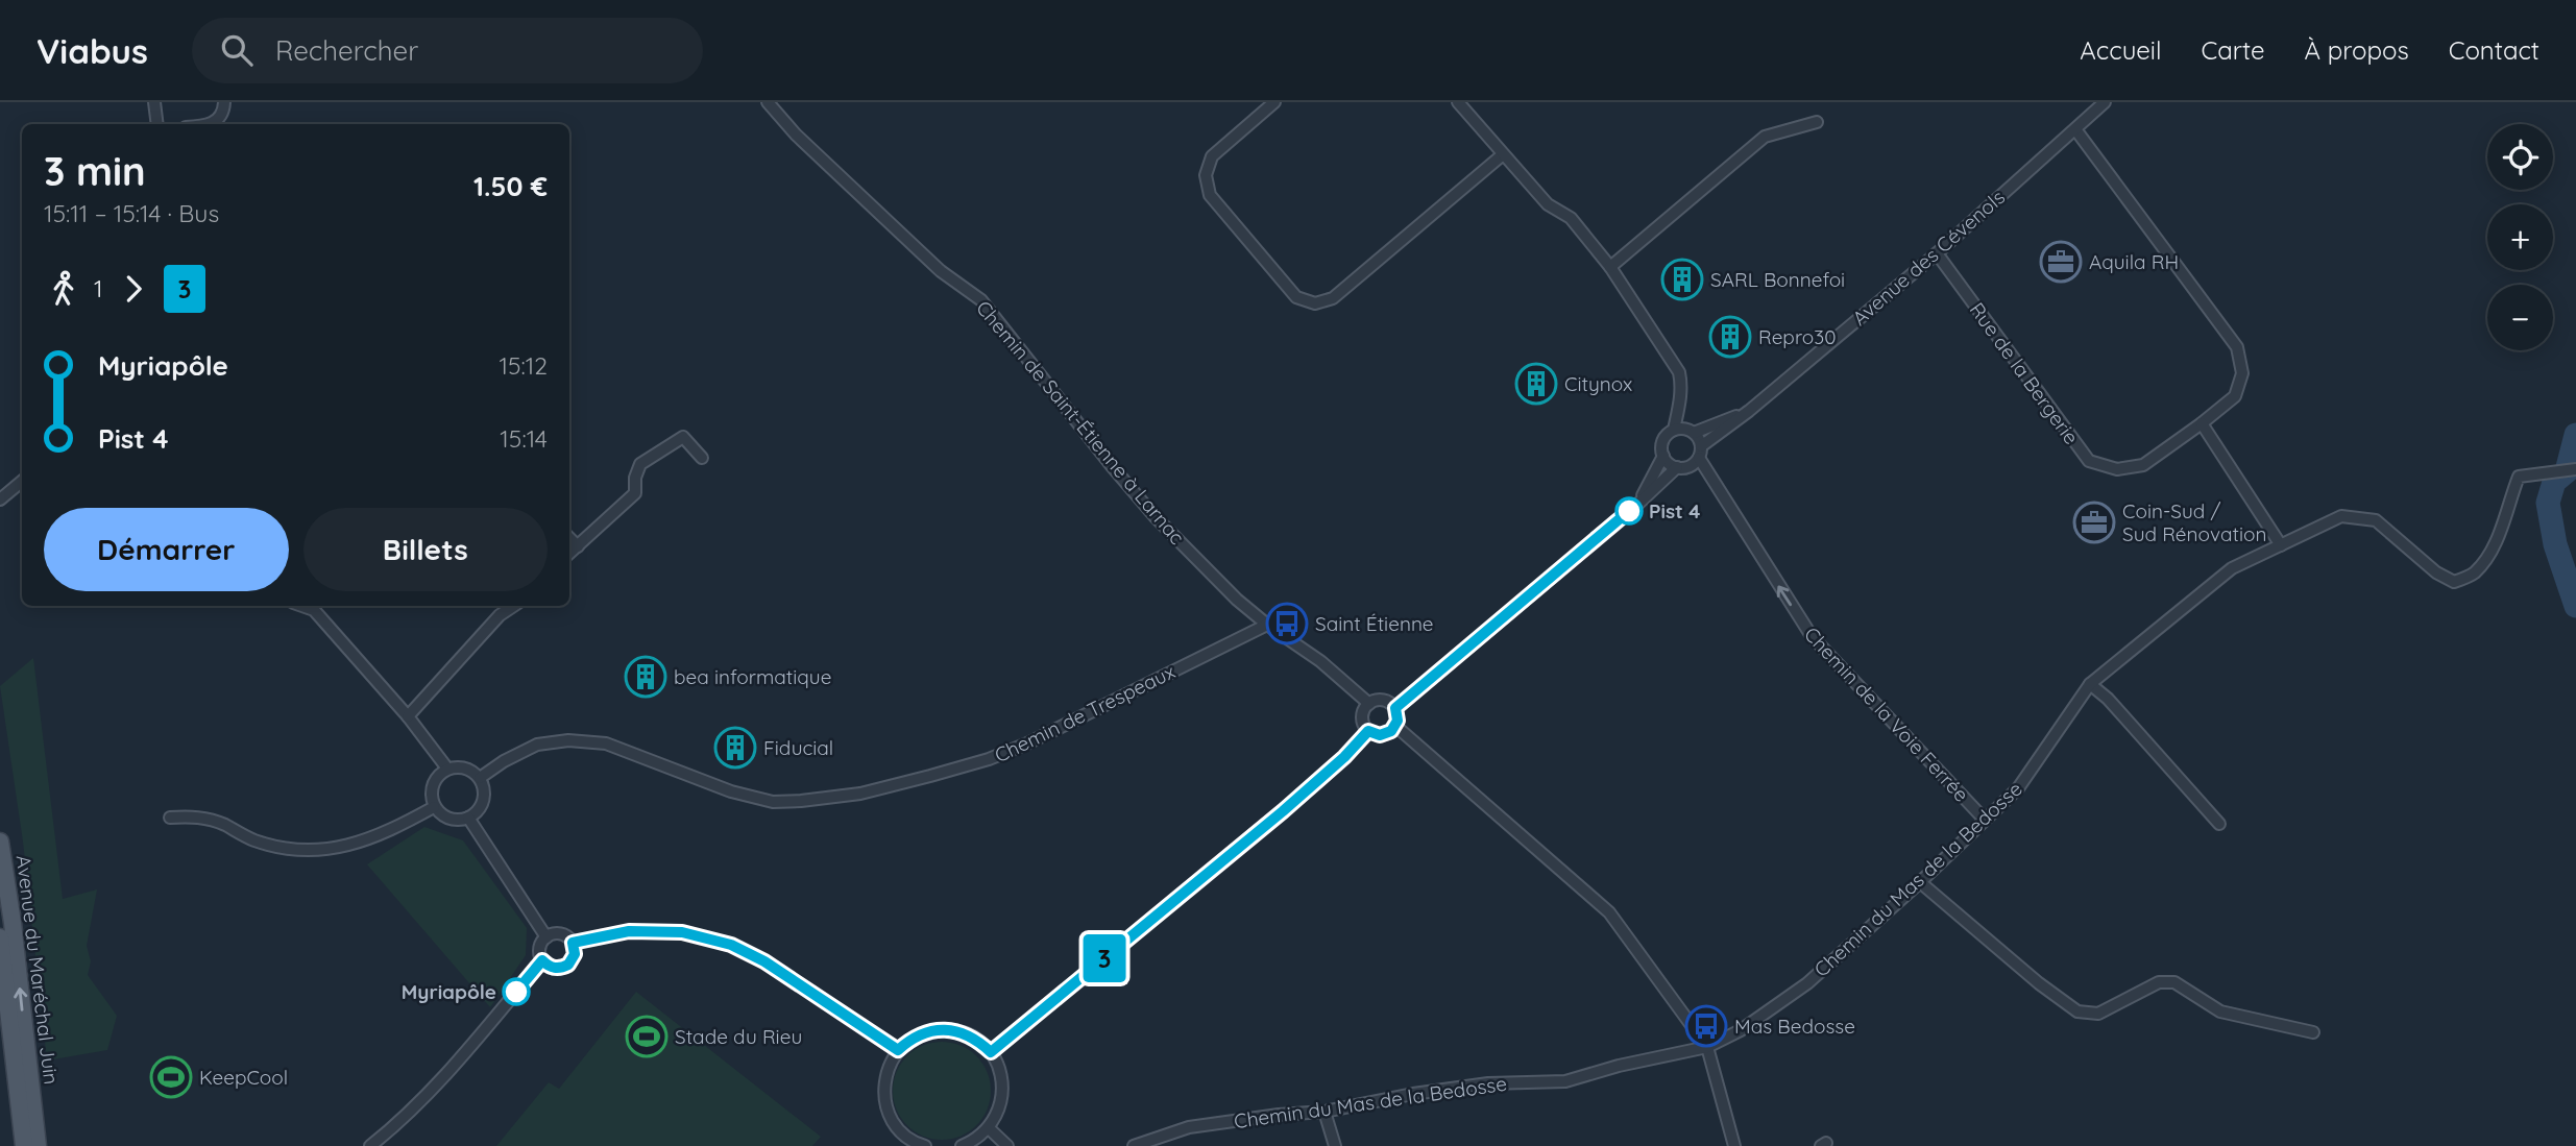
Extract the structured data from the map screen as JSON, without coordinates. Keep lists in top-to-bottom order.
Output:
{
  "streets": {
    "main road": ["Avenue du Maréchal Juin"],
    "street": [
      "Avenue des Cévenols",
      "Rue de la Bergerie",
      "Chemin de Saint-Étienne à Larnac",
      "Chemin de Trespeaux",
      "Chemin de la Voie Ferrée",
      "Chemin du Mas de la Bedosse"
    ]
  },
  "crossings": [
    ["Avenue des Cévenols", "Rue de la Bergerie"],
    ["Avenue des Cévenols", "Chemin de la Voie Ferrée"],
    ["Chemin de Saint-Étienne à Larnac", "Chemin de Trespeaux"],
    ["Chemin de la Voie Ferrée", "Chemin du Mas de la Bedosse"]
  ],
  "one_way": ["Chemin de la Voie Ferrée"],
  "places": {
    "office": ["Aquila RH", "Coin-Sud / Sud Rénovation"],
    "building": [
      "SARL Bonnefoi",
      "Repro30",
      "Citynox",
      "bea informatique",
      "Fiducial"
    ],
    "other": ["Pist 4", "Myriapôle"],
    "bus stop": ["Saint Étienne", "Mas Bedosse"],
    "sports": ["Stade du Rieu", "KeepCool"]
  },
  "lines": ["bus line 3"],
  "page": {
    "header": "Viabus",
    "search": "Rechercher",
    "nav": [
      "Accueil",
      "Carte",
      "À propos",
      "Contact"
    ],
    "on_map": "3",
    "map_buttons": ["+", "−"],
    "heading": ["3 min", "15:11 – 15:14 · Bus", "1.50 €"],
    "legs": ["1", "3"],
    "list": [
      {
        "name": "Myriapôle",
        "value": "15:12"
      },
      {
        "name": "Pist 4",
        "value": "15:14"
      }
    ],
    "buttons": ["Démarrer", "Billets"]
  }
}
